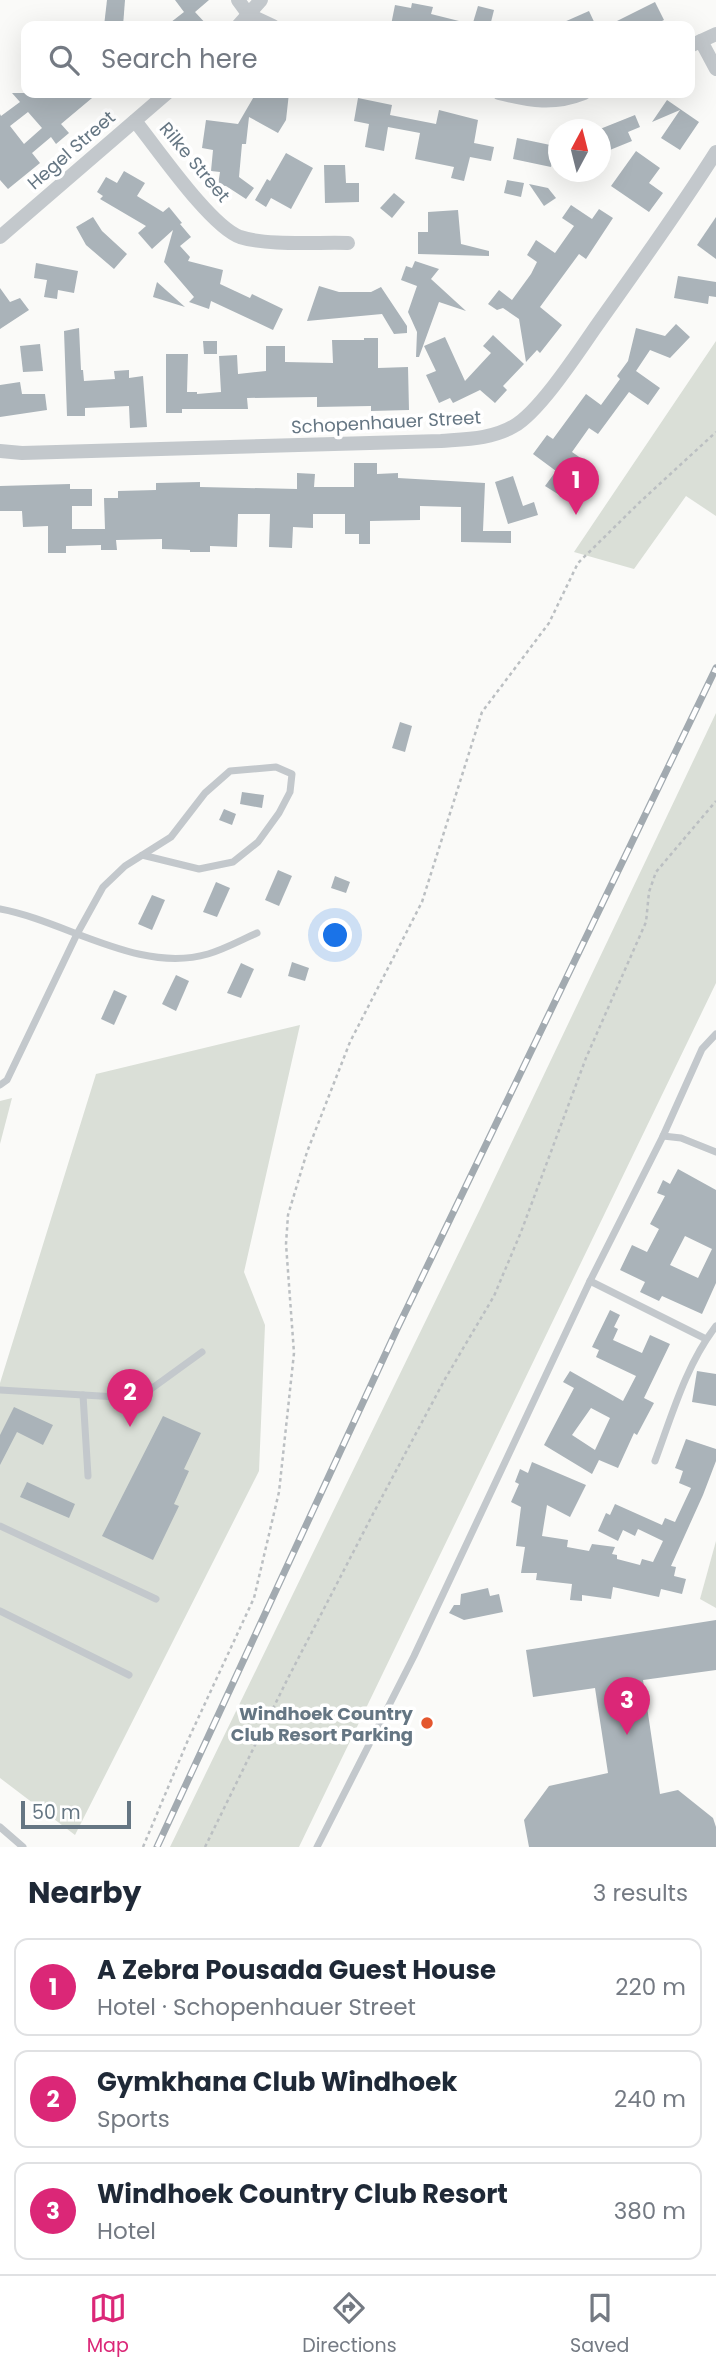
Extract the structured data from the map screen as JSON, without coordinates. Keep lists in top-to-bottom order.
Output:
{
  "streets": {
    "street": ["Hegel Street", "Rilke Street", "Schopenhauer Street"]
  },
  "crossings": [
    ["Hegel Street", "Rilke Street"]
  ],
  "places": ["Windhoek Country Club Resort Parking"],
  "scale_bar": "50 m",
  "north": "top",
  "page": {
    "search": "Search here",
    "pins": ["1", "2", "3"],
    "scale": "50 m",
    "heading": ["Nearby", "3 results"],
    "list": [
      {
        "mark": "1",
        "name": "A Zebra Pousada Guest House",
        "note": "Hotel · Schopenhauer Street",
        "value": "220 m"
      },
      {
        "mark": "2",
        "name": "Gymkhana Club Windhoek",
        "note": "Sports",
        "value": "240 m"
      },
      {
        "mark": "3",
        "name": "Windhoek Country Club Resort",
        "note": "Hotel",
        "value": "380 m"
      }
    ],
    "nav": ["Map", "Directions", "Saved"]
  }
}
